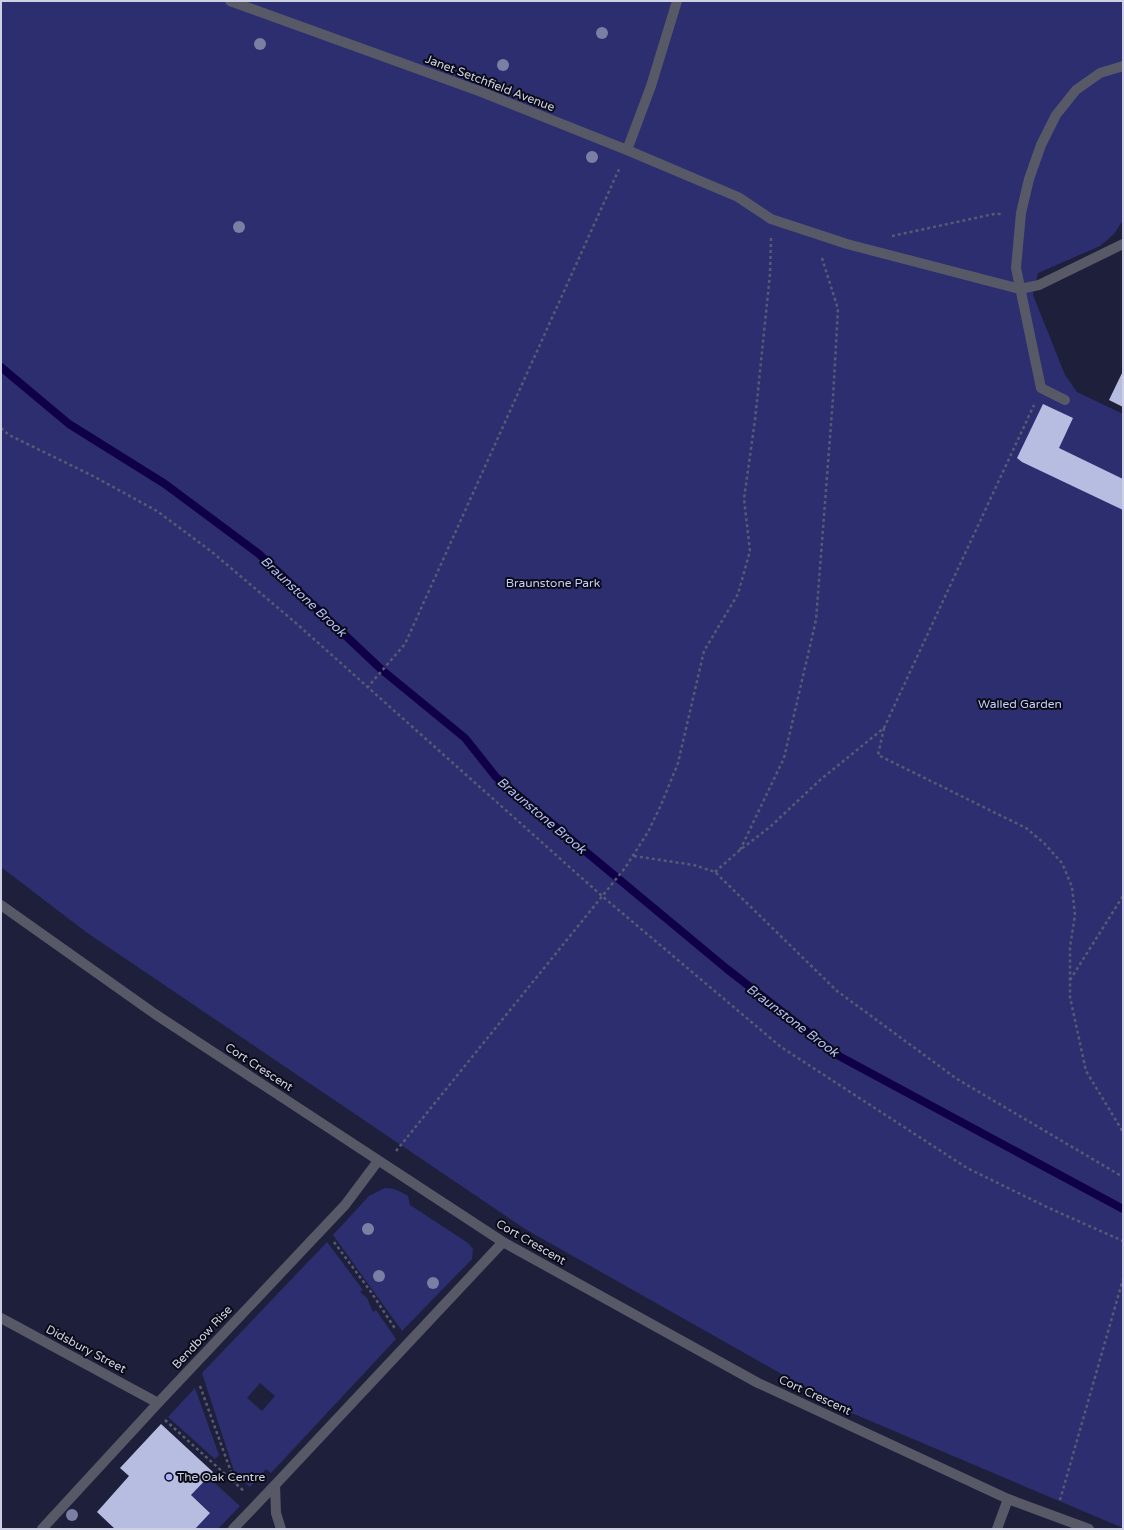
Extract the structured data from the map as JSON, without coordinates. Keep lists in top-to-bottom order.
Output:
{
  "streets": {
    "street": [
      "Janet Setchfield Avenue",
      "Cort Crescent",
      "Bendbow Rise",
      "Didsbury Street"
    ]
  },
  "crossings": [
    ["Cort Crescent", "Bendbow Rise"],
    ["Bendbow Rise", "Didsbury Street"]
  ],
  "water": ["Braunstone Brook"],
  "parks": ["Braunstone Park", "Walled Garden"],
  "places": ["The Oak Centre"]
}
